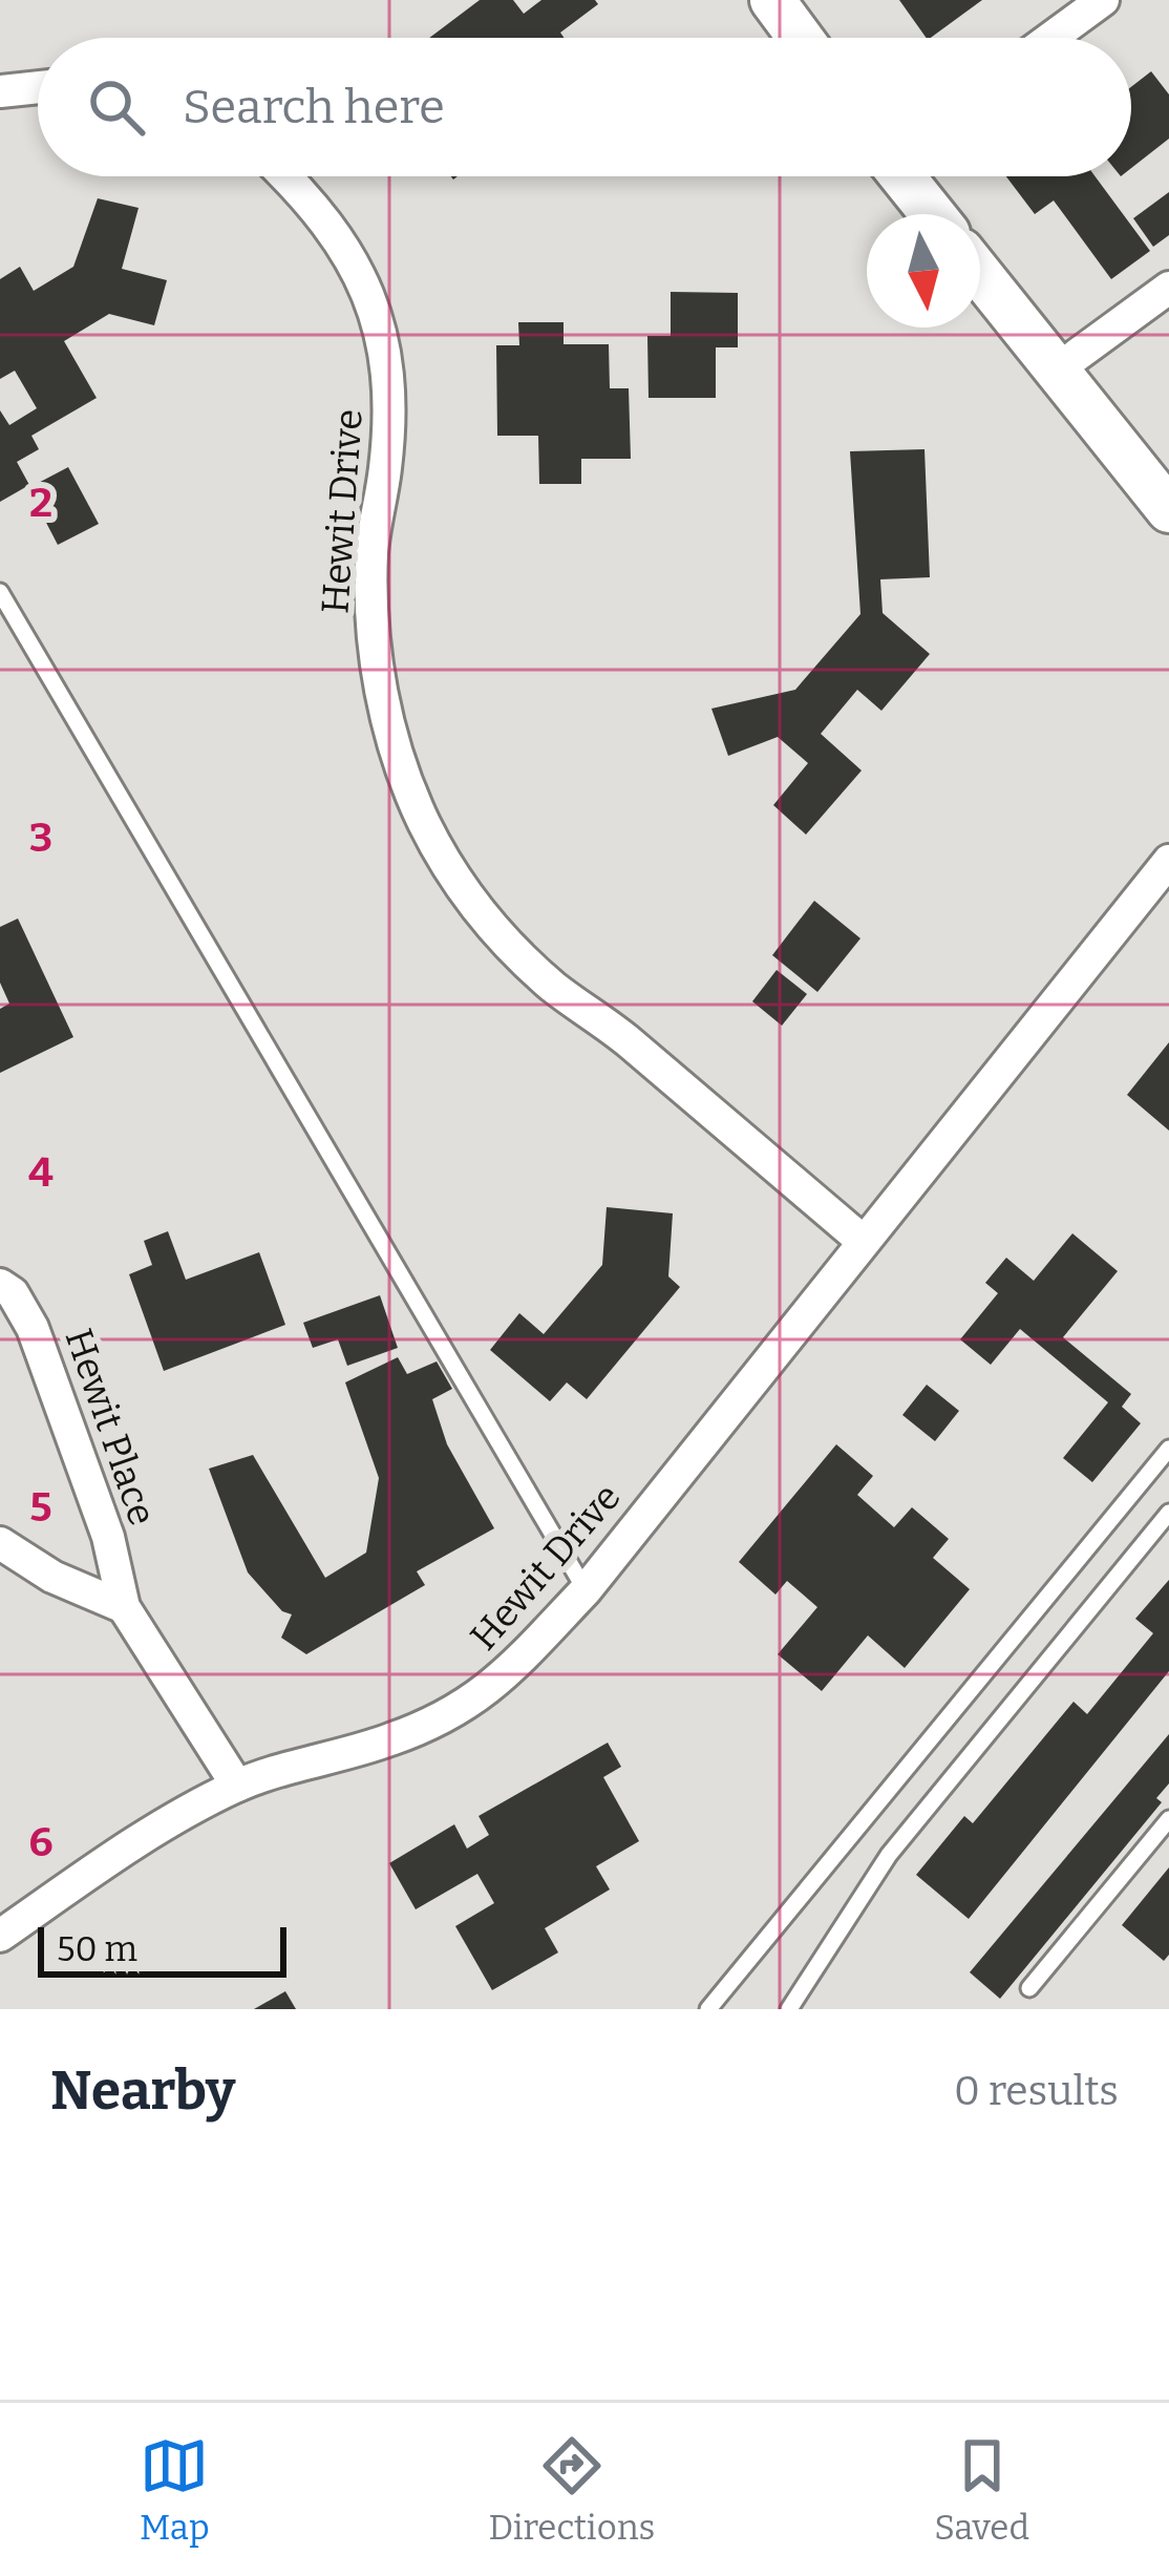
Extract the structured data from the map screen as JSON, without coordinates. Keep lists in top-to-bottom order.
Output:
{
  "streets": {
    "street": ["Hewit Drive", "Hewit Place"]
  },
  "crossings": [
    ["Hewit Drive", "Hewit Place"]
  ],
  "scale_bar": "50 m",
  "north": "bottom",
  "page": {
    "search": "Search here",
    "scale": "50 m",
    "heading": ["Nearby", "0 results"],
    "nav": ["Map", "Directions", "Saved"]
  },
  "grid": {
    "rows": [
      "2",
      "3",
      "4",
      "5",
      "6"
    ]
  }
}
